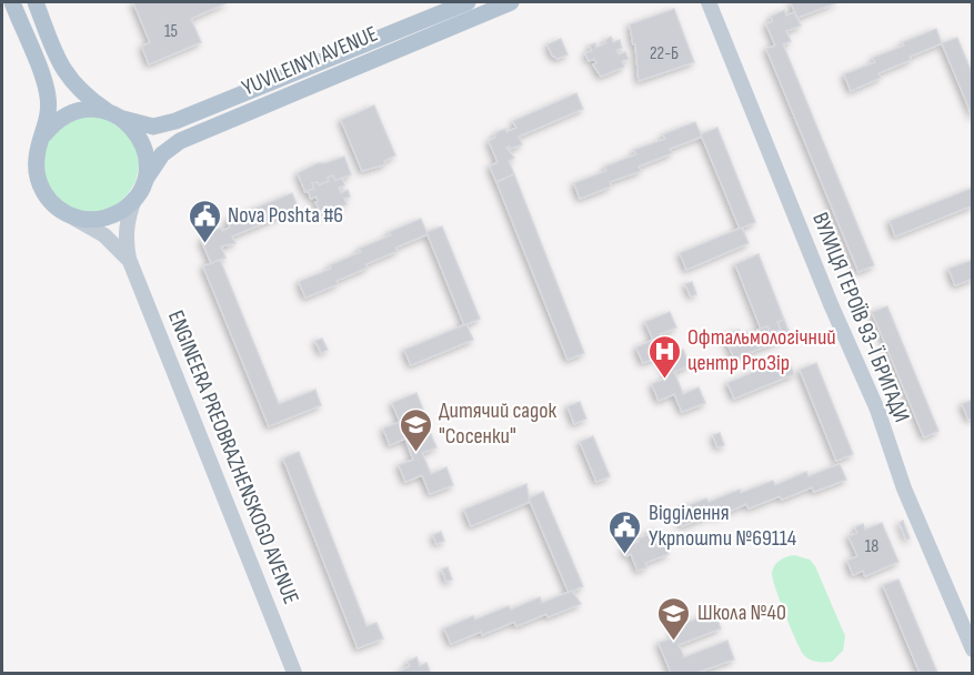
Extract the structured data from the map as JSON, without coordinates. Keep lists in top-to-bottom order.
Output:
{
  "streets": {
    "main road": ["YUVILEINYI AVENUE", "ENGINEERA PREOBRAZHENSKOGO AVENUE"],
    "street": ["ВУЛИЦЯ ГЕРОЇВ 93-Ї БРИГАДИ"]
  },
  "crossings": [
    ["YUVILEINYI AVENUE", "ENGINEERA PREOBRAZHENSKOGO AVENUE"]
  ],
  "places": {
    "public building": ["Nova Poshta #6", "Відділення Укрпошти №69114"],
    "hospital": ["Офтальмологічний центр ProЗір"],
    "school or university": ["Дитячий садок \"Сосенки\"", "Школа №40"]
  },
  "house_numbers": ["15", "22-Б", "18"]
}
